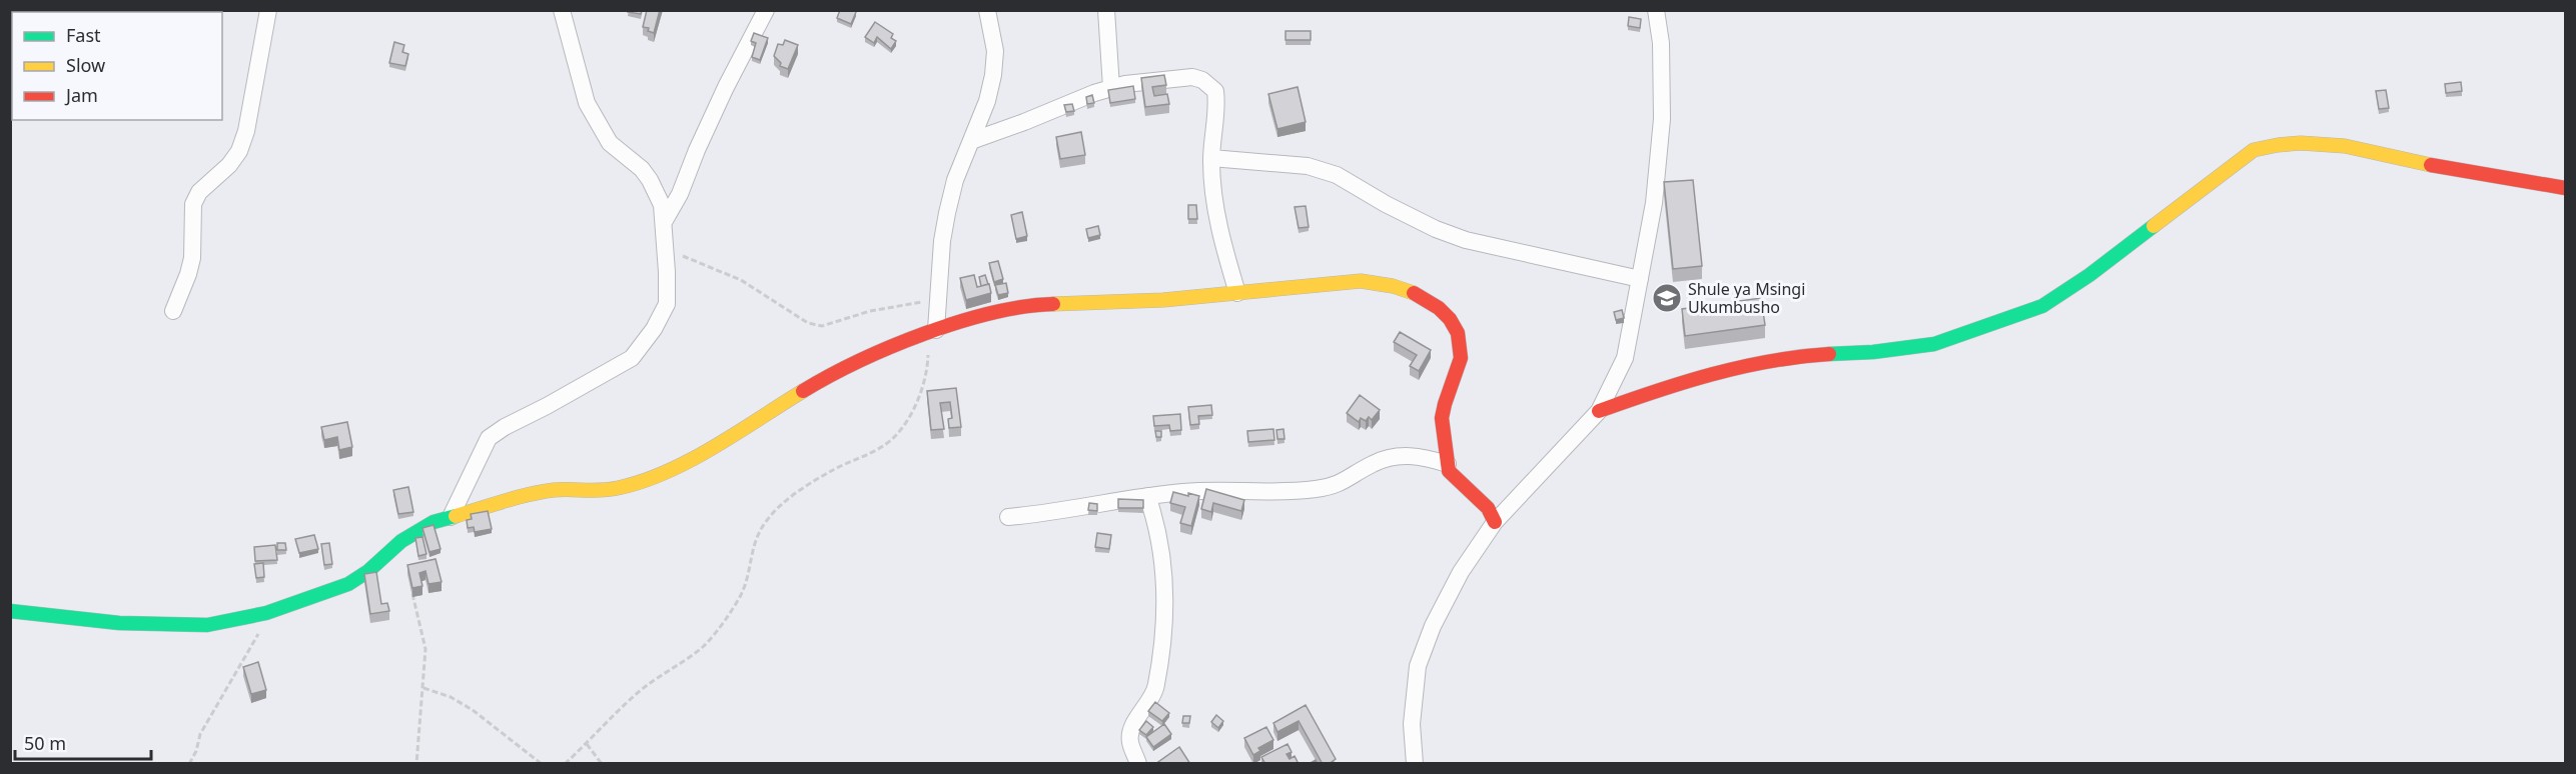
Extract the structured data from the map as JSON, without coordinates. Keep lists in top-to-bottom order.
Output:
{
  "places": {
    "school or university": ["Shule ya Msingi Ukumbusho"]
  },
  "legend": ["Fast", "Slow", "Jam"],
  "scale_bar": "50 m"
}
